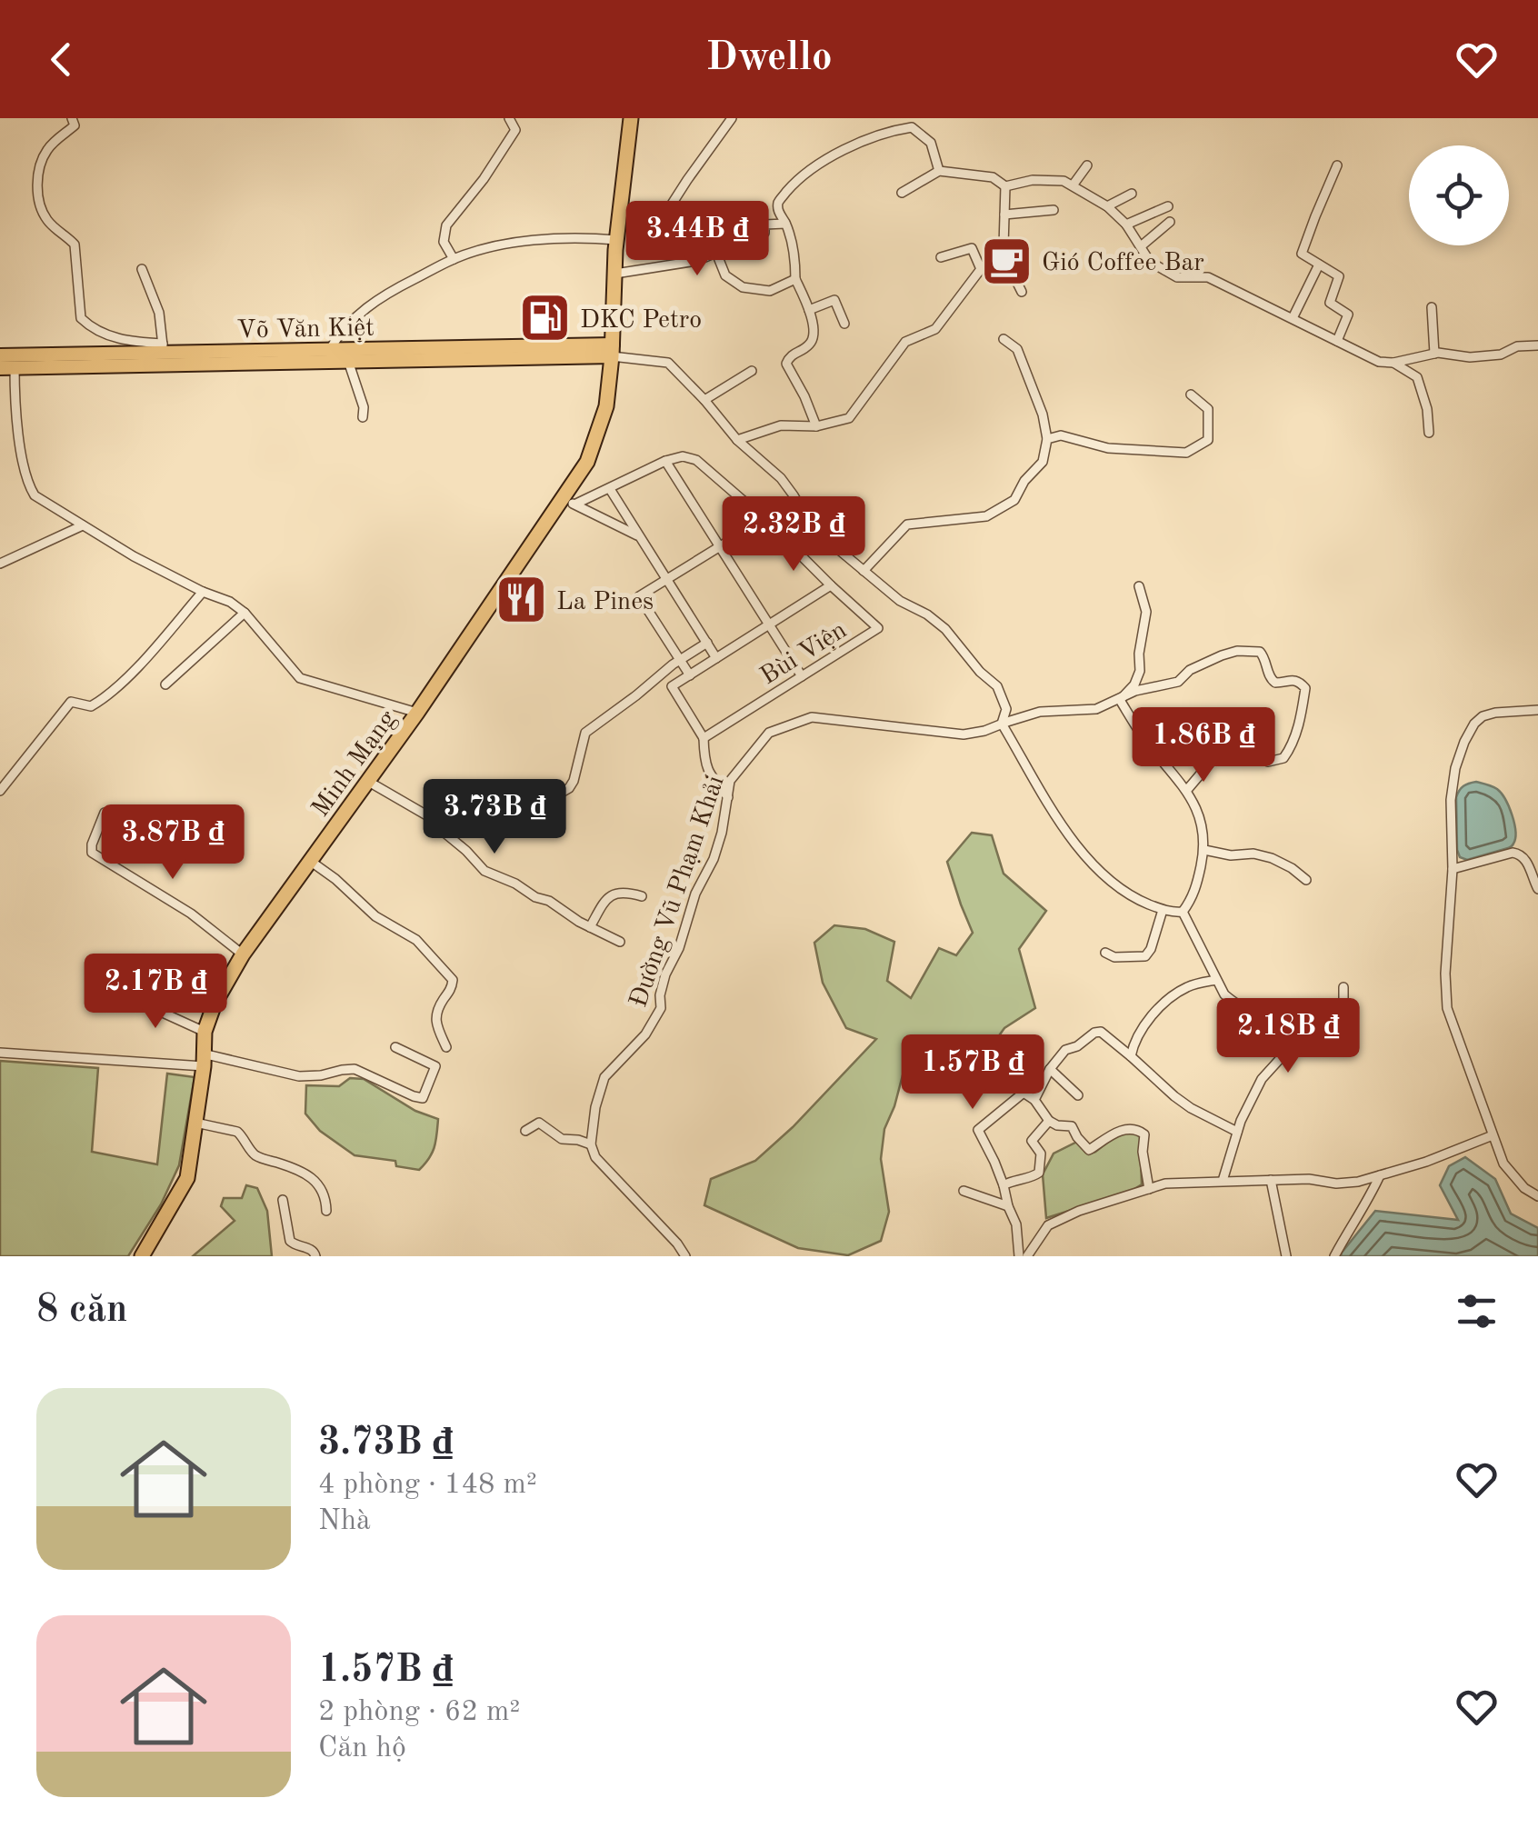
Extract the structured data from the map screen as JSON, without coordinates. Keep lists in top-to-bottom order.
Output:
{
  "streets": {
    "highway": ["Minh Mạng"],
    "main road": ["Võ Văn Kiệt"],
    "street": ["Bùi Viện", "Đường Vũ Phạm Khải"]
  },
  "crossings": [
    ["Võ Văn Kiệt", "Minh Mạng"]
  ],
  "places": {
    "cafe": ["Gió Coffee Bar"],
    "fuel station": ["DKC Petro"],
    "restaurant": ["La Pines"]
  },
  "page": {
    "header": "Dwello",
    "price": [
      "3.44B ₫",
      "2.32B ₫",
      "1.86B ₫",
      "3.73B ₫",
      "3.87B ₫",
      "2.17B ₫",
      "2.18B ₫",
      "1.57B ₫"
    ],
    "heading": "8 căn",
    "list": [
      {
        "name": "3.73B ₫",
        "note": "4 phòng · 148 m² · Nhà"
      },
      {
        "name": "1.57B ₫",
        "note": "2 phòng · 62 m² · Căn hộ"
      }
    ]
  }
}
